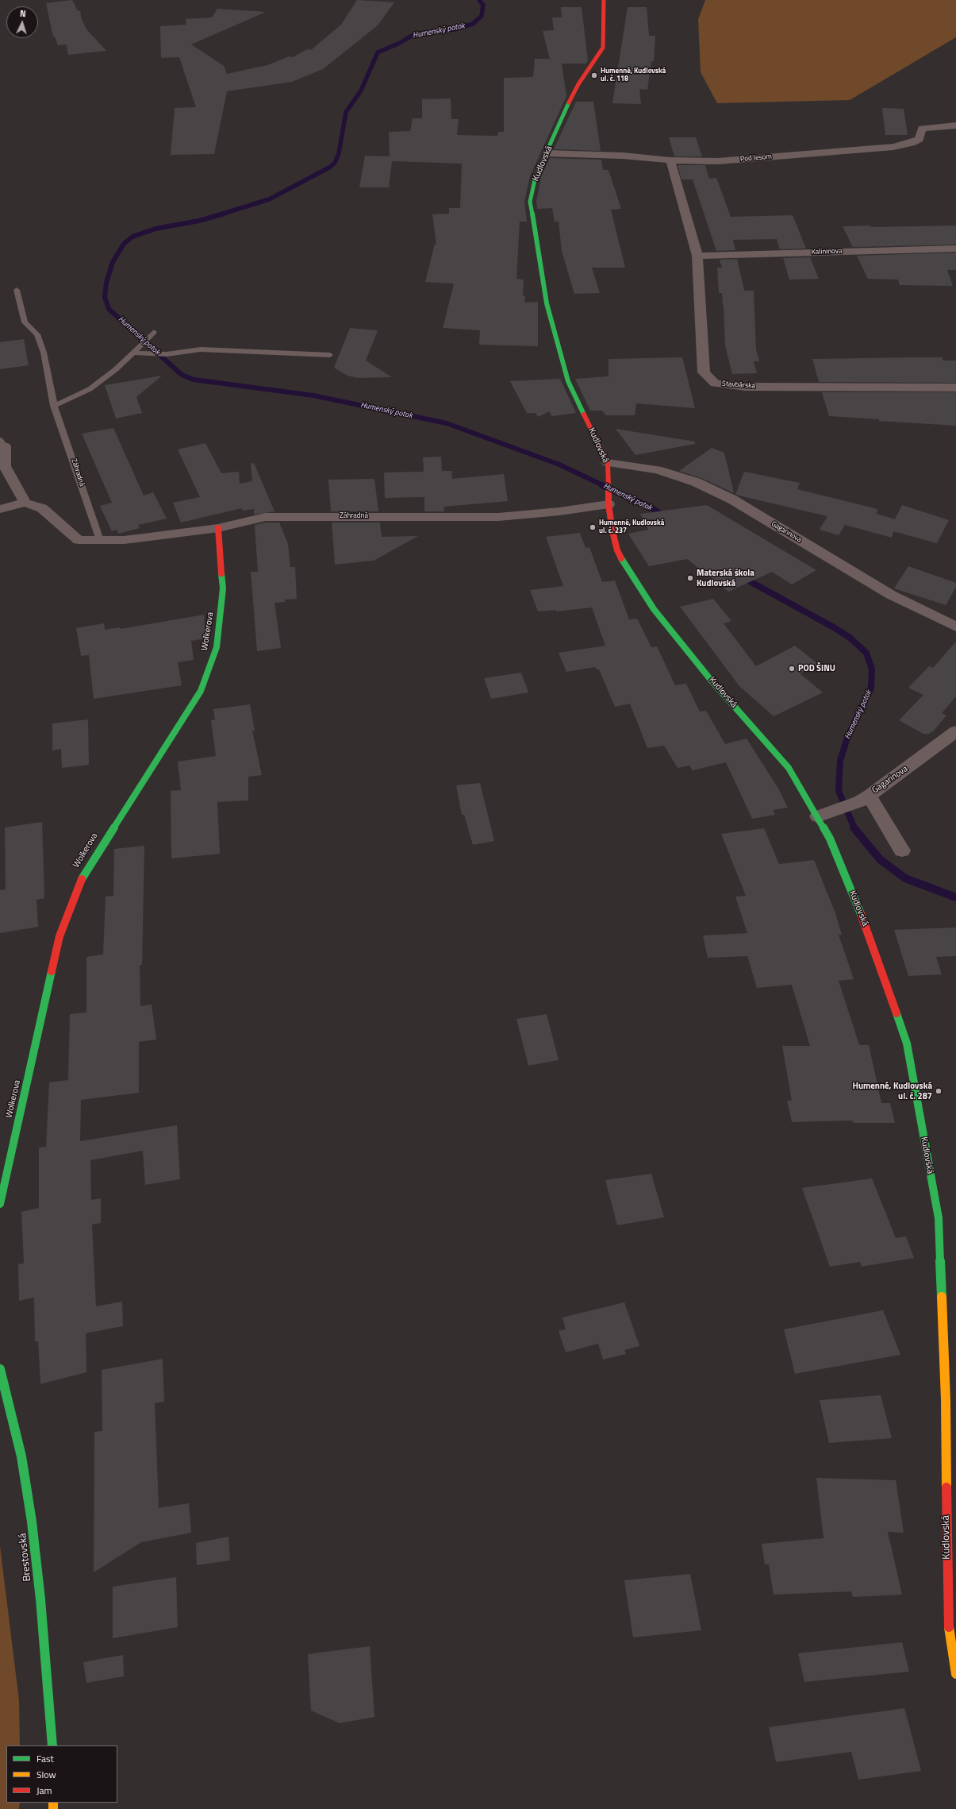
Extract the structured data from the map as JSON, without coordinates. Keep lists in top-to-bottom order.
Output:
{
  "streets": {
    "street": [
      "Pod lesom",
      "Kudlovská",
      "Kalininova",
      "Stavbárska",
      "Záhradná",
      "Gagarinova",
      "Wolkerova",
      "Brestovská"
    ]
  },
  "crossings": [
    ["Pod lesom", "Kudlovská"],
    ["Pod lesom", "Stavbárska"],
    ["Kudlovská", "Záhradná"],
    ["Kudlovská", "Gagarinova"],
    ["Kalininova", "Stavbárska"],
    ["Záhradná", "Wolkerova"]
  ],
  "water": ["Humenský potok"],
  "places": [
    "Humenné, Kudlovská ul. č. 118",
    "Humenné, Kudlovská ul. č. 237",
    "Materská škola Kudlovská",
    "POD ŠINU",
    "Humenné, Kudlovská ul. č. 287"
  ],
  "legend": ["Fast", "Slow", "Jam"],
  "north": "top"
}
